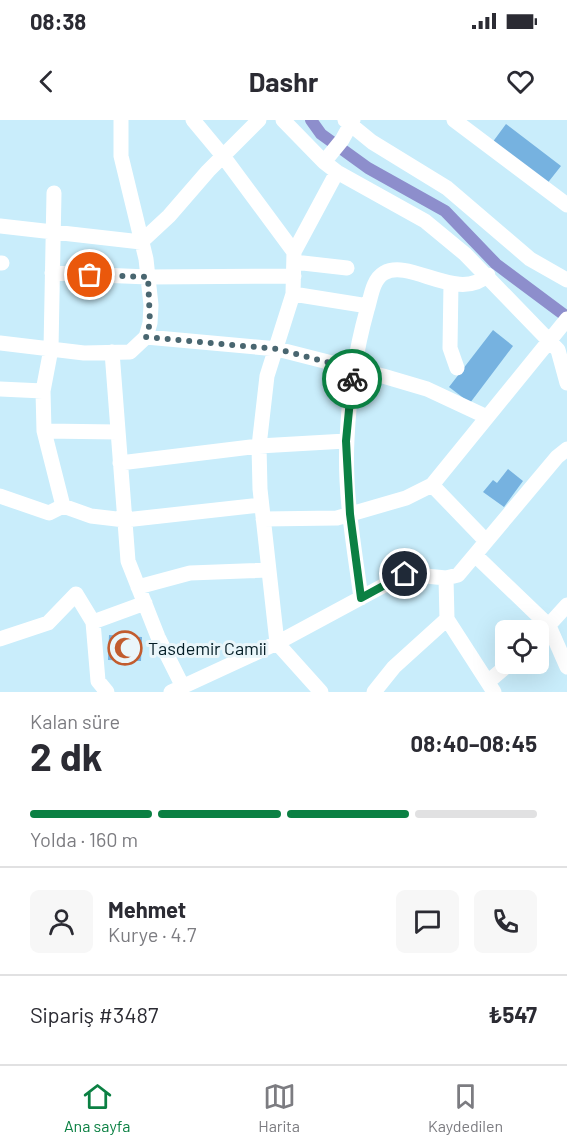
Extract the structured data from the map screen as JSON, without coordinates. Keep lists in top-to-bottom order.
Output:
{
  "places": {
    "mosque": ["Tasdemir Camii"]
  },
  "page": {
    "status": "08:38",
    "header": "Dashr",
    "heading": ["2 dk", "Kalan süre", "08:40–08:45"],
    "panel": [
      "Mehmet",
      "Kurye · 4.7",
      "Sipariş #3487",
      "₺547"
    ],
    "bar": "Yolda · 160 m",
    "tabs": ["Ana sayfa", "Harita", "Kaydedilen"]
  }
}
